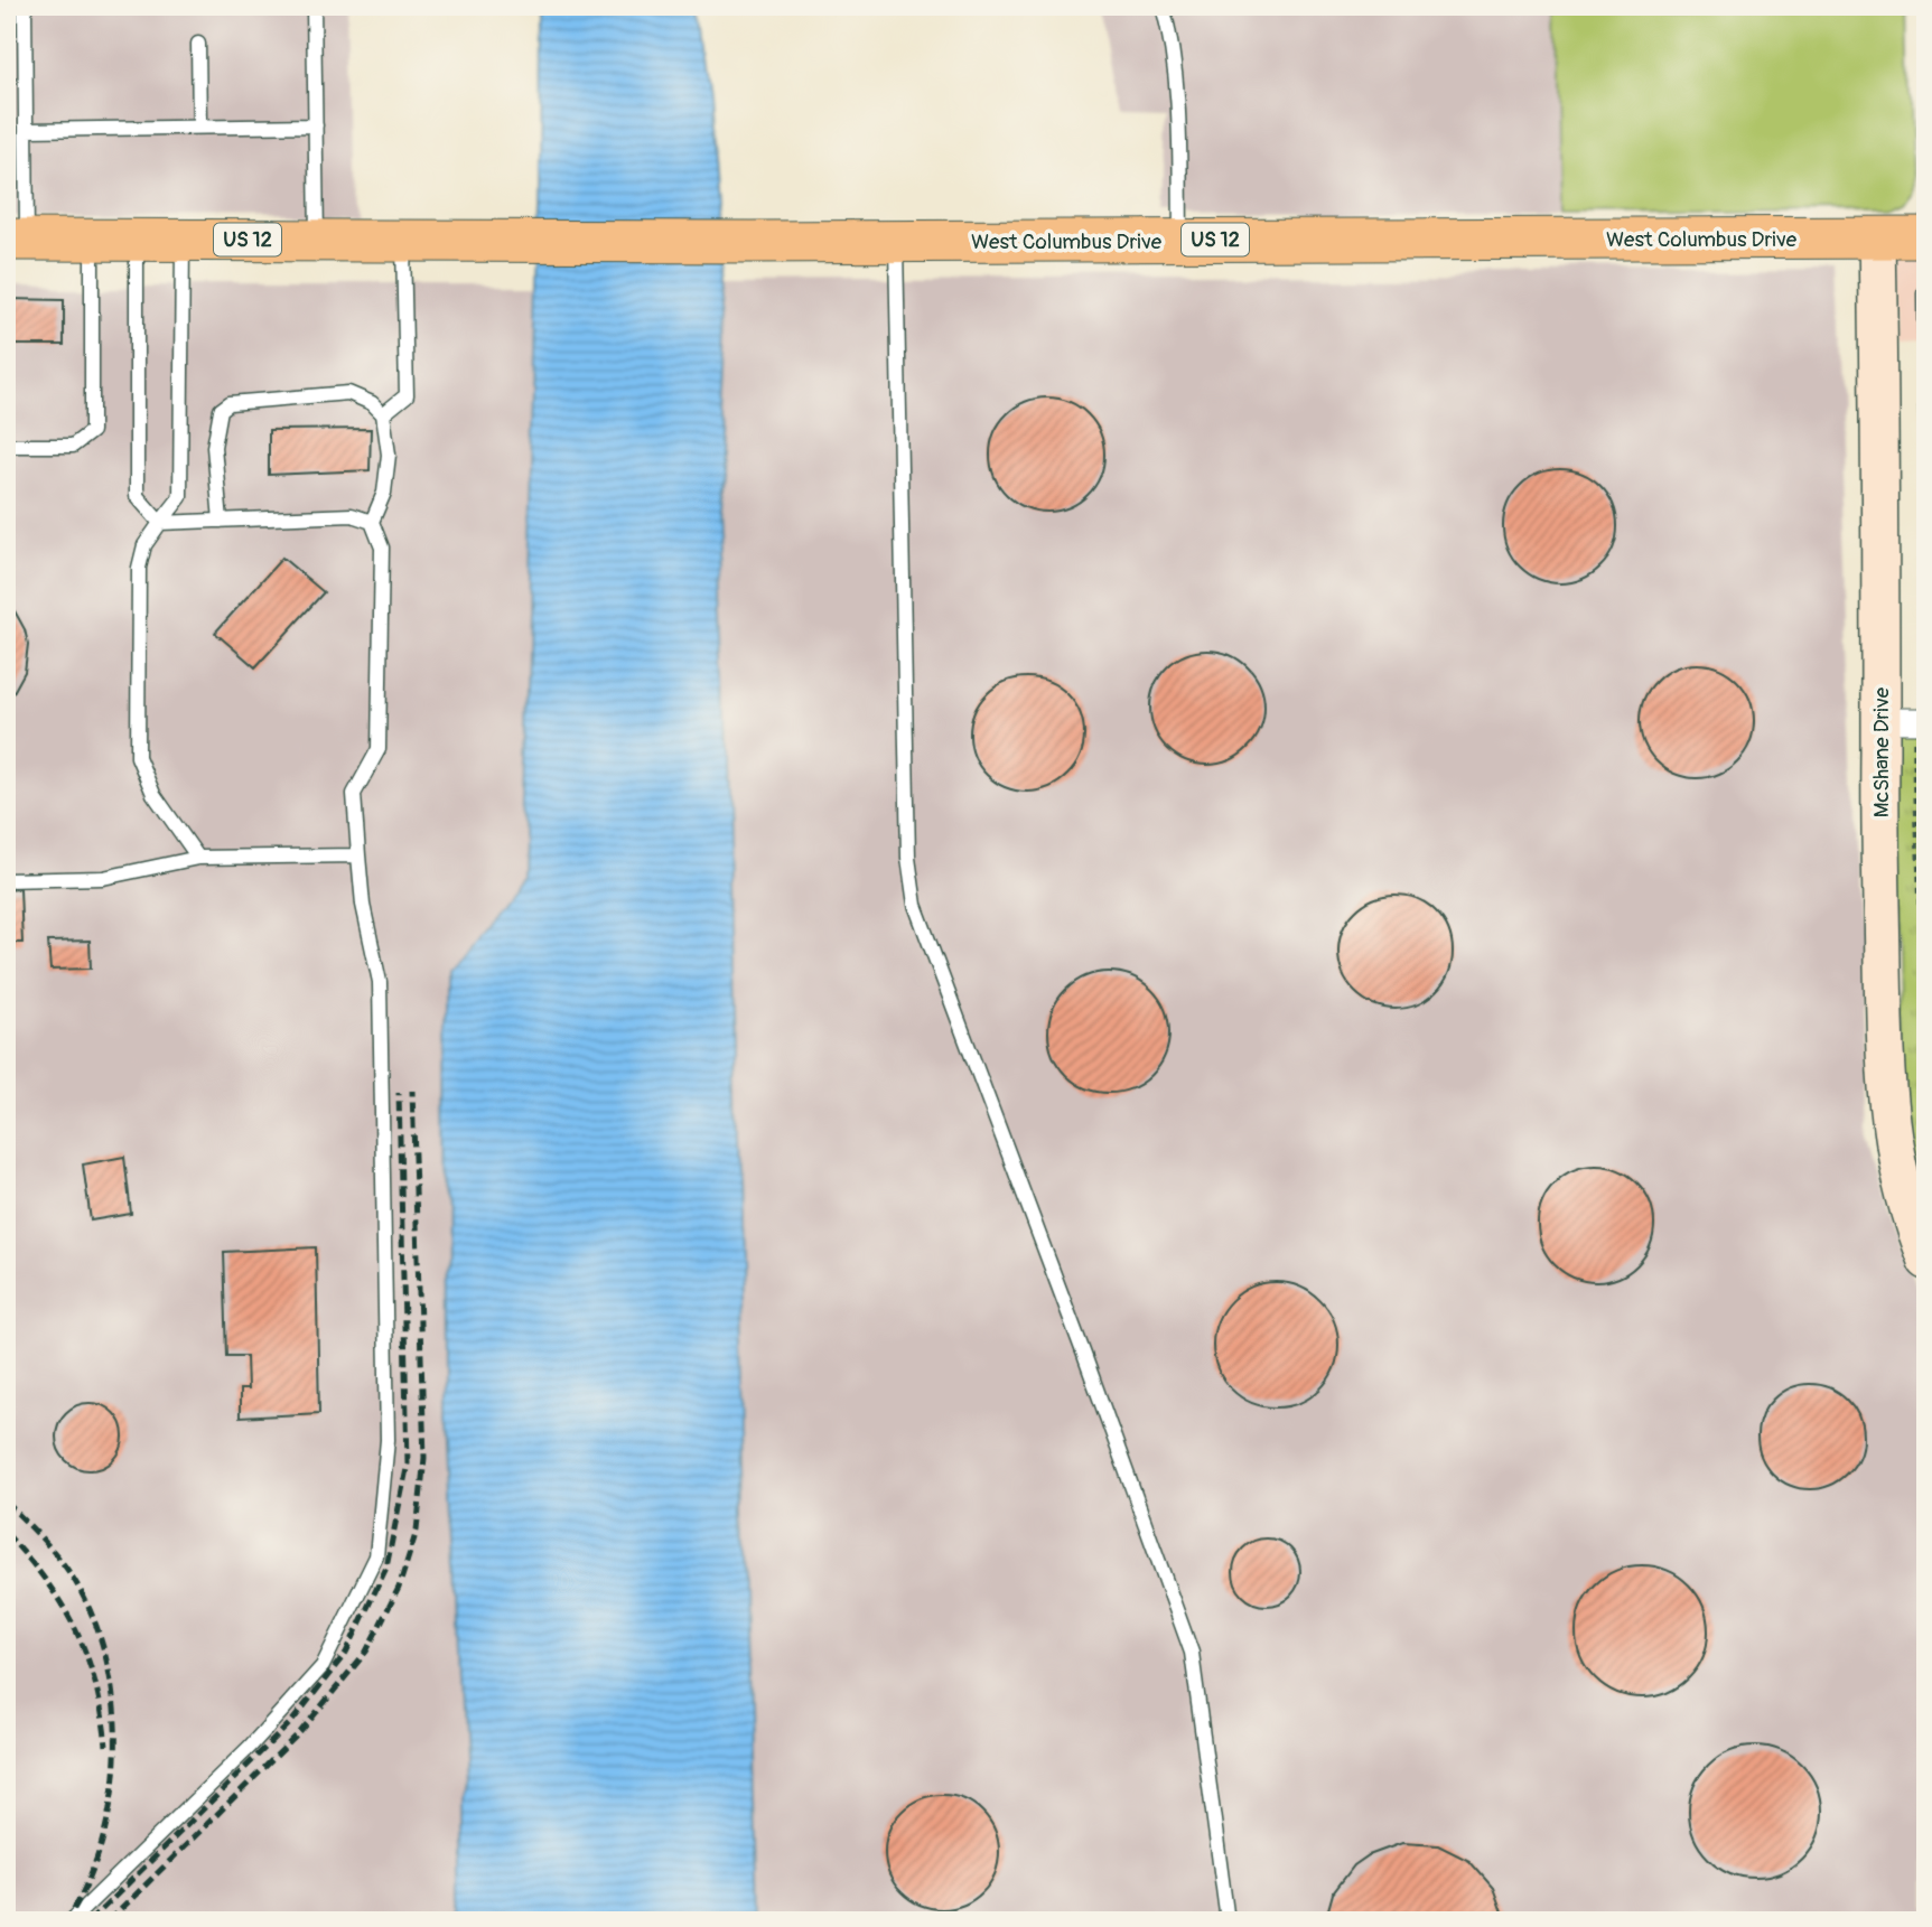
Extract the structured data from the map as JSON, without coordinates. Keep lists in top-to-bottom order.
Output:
{
  "streets": {
    "main road": ["West Columbus Drive", "US 12"],
    "street": ["McShane Drive"]
  },
  "crossings": [
    ["West Columbus Drive", "US 12"],
    ["West Columbus Drive", "McShane Drive"]
  ]
}
